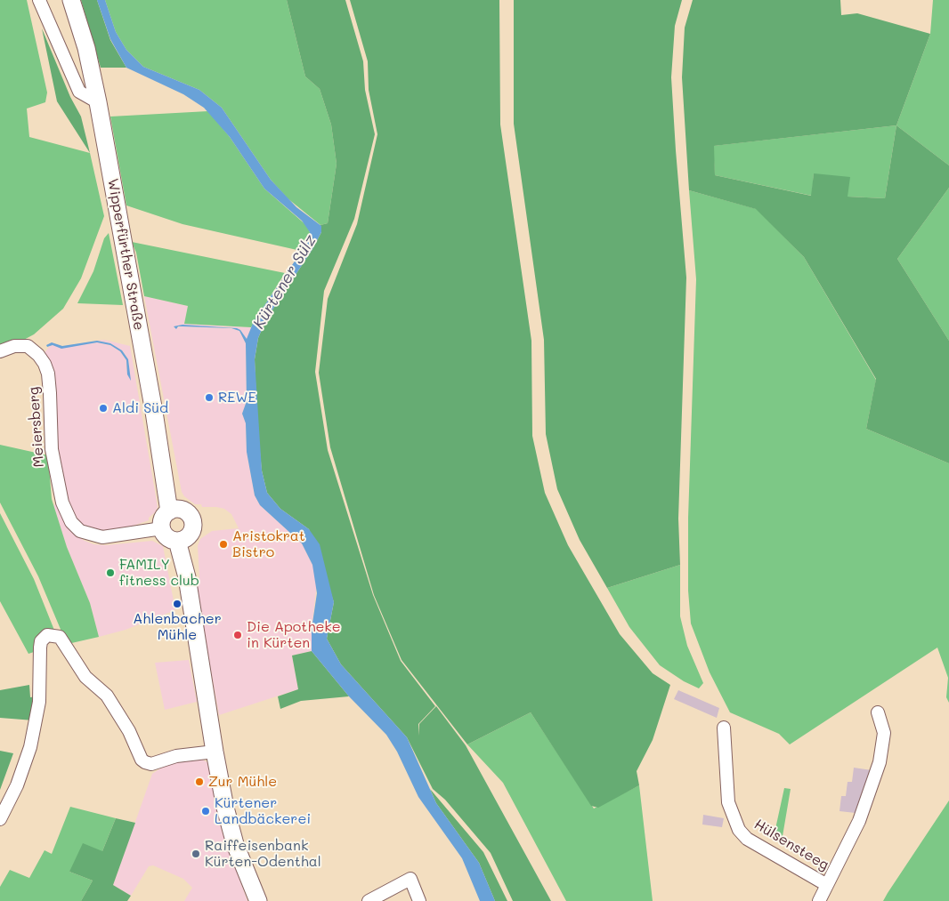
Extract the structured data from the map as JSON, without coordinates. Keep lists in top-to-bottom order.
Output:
{
  "streets": {
    "main road": ["Wipperfürther Straße"],
    "street": ["Meiersberg", "Hülsensteeg"]
  },
  "crossings": [
    ["Wipperfürther Straße", "Meiersberg"]
  ],
  "water": ["Kürtener Sülz"],
  "places": [
    "REWE",
    "Aldi Süd",
    "Aristokrat Bistro",
    "FAMILY fitness club",
    "Ahlenbacher Mühle",
    "Die Apotheke in Kürten",
    "Zur Mühle",
    "Kürtener Landbäckerei",
    "Raiffeisenbank Kürten-Odenthal"
  ]
}
